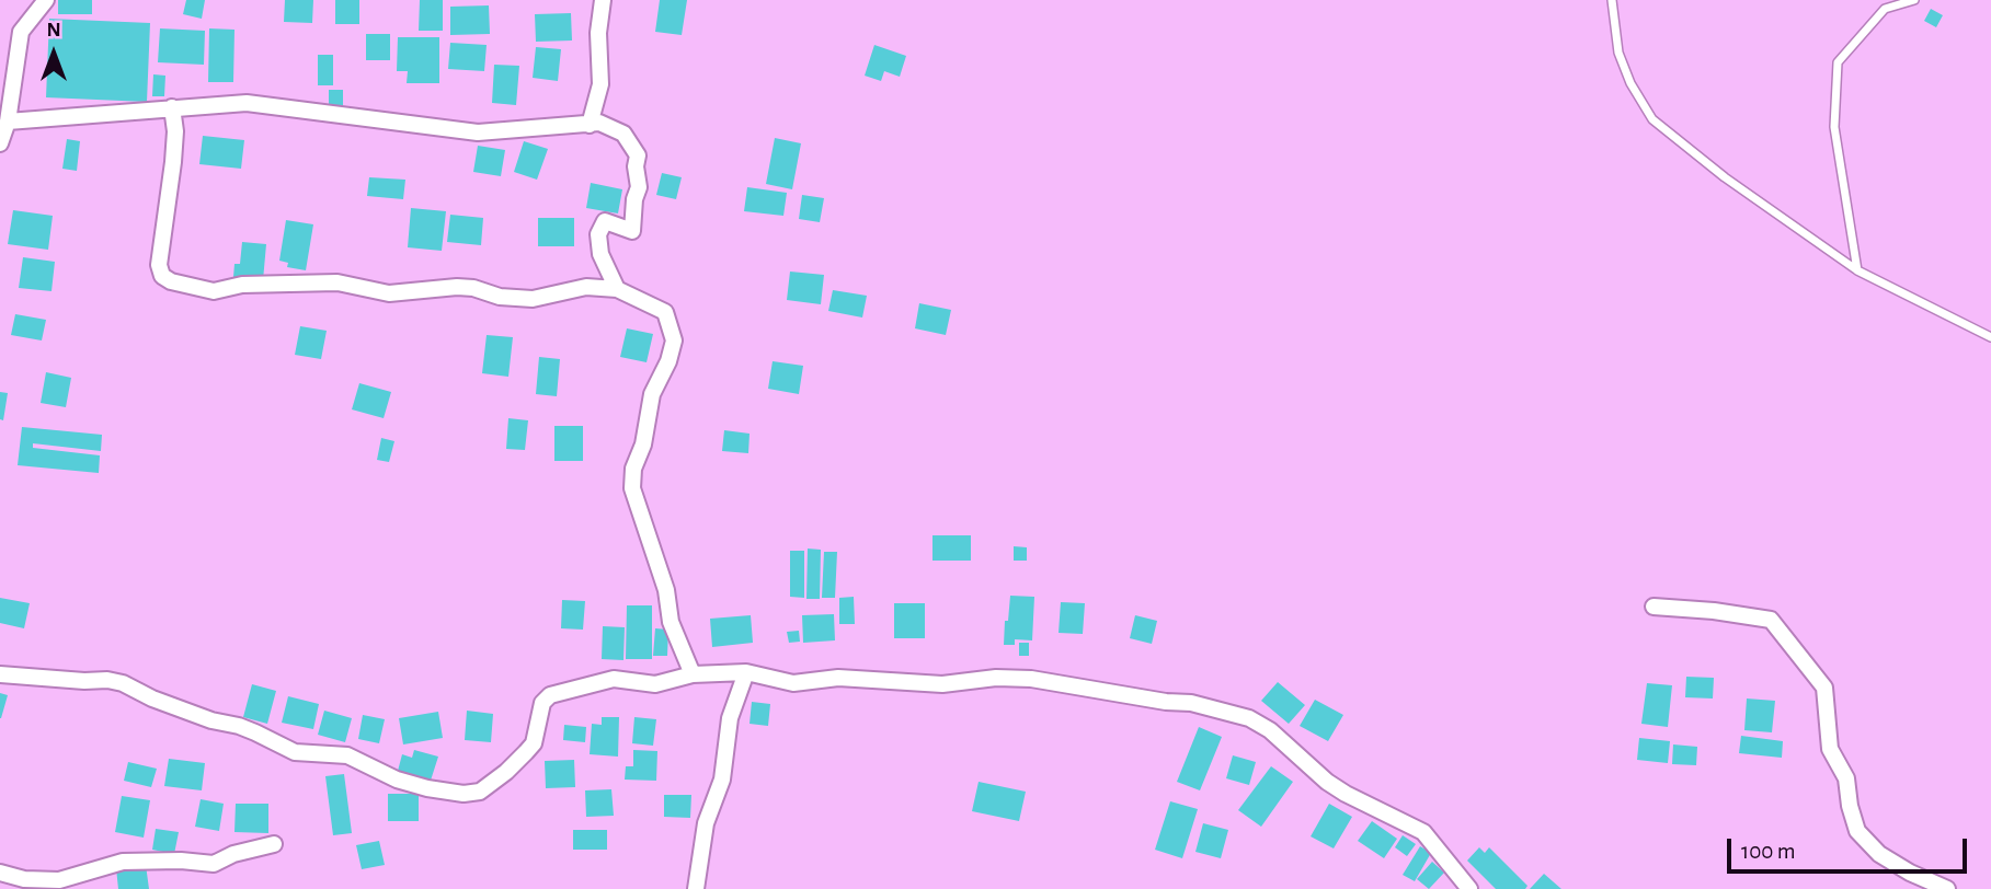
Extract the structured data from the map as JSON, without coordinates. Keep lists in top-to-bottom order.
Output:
{
  "scale_bar": "100 m",
  "north": "top"
}
